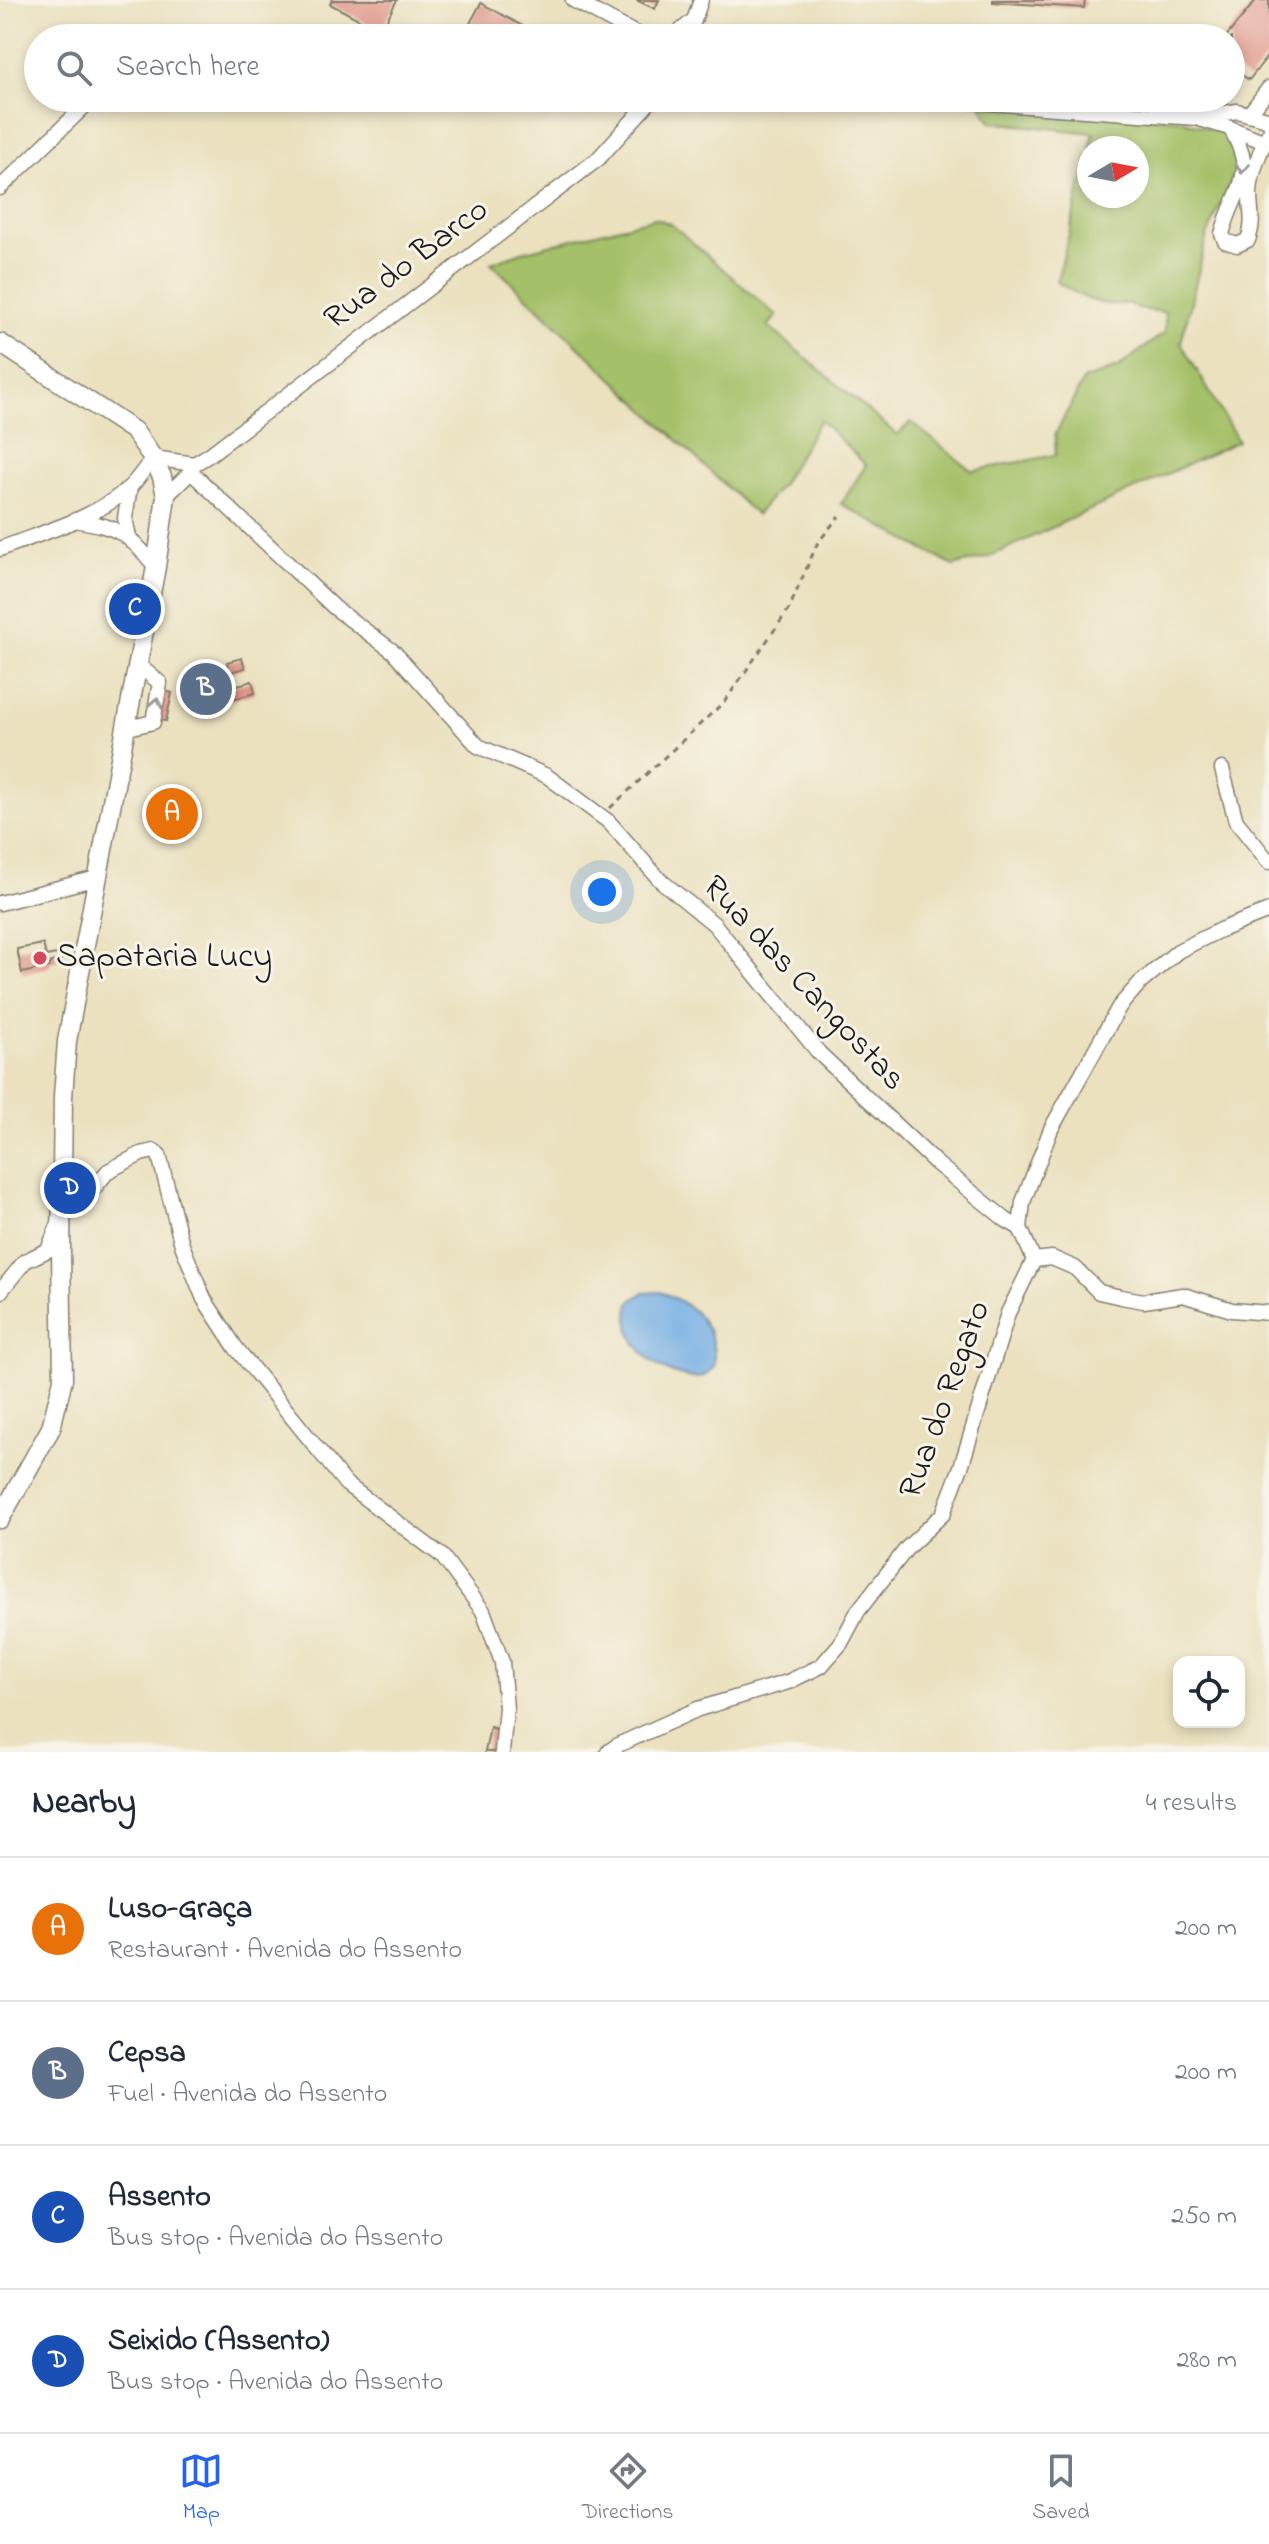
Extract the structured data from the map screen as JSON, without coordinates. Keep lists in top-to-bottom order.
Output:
{
  "streets": {
    "street": ["Rua do Barco", "Rua das Cangostas", "Rua do Regato"]
  },
  "crossings": [
    ["Rua do Barco", "Rua das Cangostas"]
  ],
  "places": ["Sapataria Lucy"],
  "north": "right",
  "page": {
    "search": "Search here",
    "pins": [
      "C",
      "B",
      "A",
      "D"
    ],
    "heading": ["Nearby", "4 results"],
    "list": [
      {
        "mark": "A",
        "name": "Luso-Graça",
        "note": "Restaurant · Avenida do Assento",
        "value": "200 m"
      },
      {
        "mark": "B",
        "name": "Cepsa",
        "note": "Fuel · Avenida do Assento",
        "value": "200 m"
      },
      {
        "mark": "C",
        "name": "Assento",
        "note": "Bus stop · Avenida do Assento",
        "value": "250 m"
      },
      {
        "mark": "D",
        "name": "Seixido (Assento)",
        "note": "Bus stop · Avenida do Assento",
        "value": "280 m"
      }
    ],
    "nav": ["Map", "Directions", "Saved"]
  }
}
